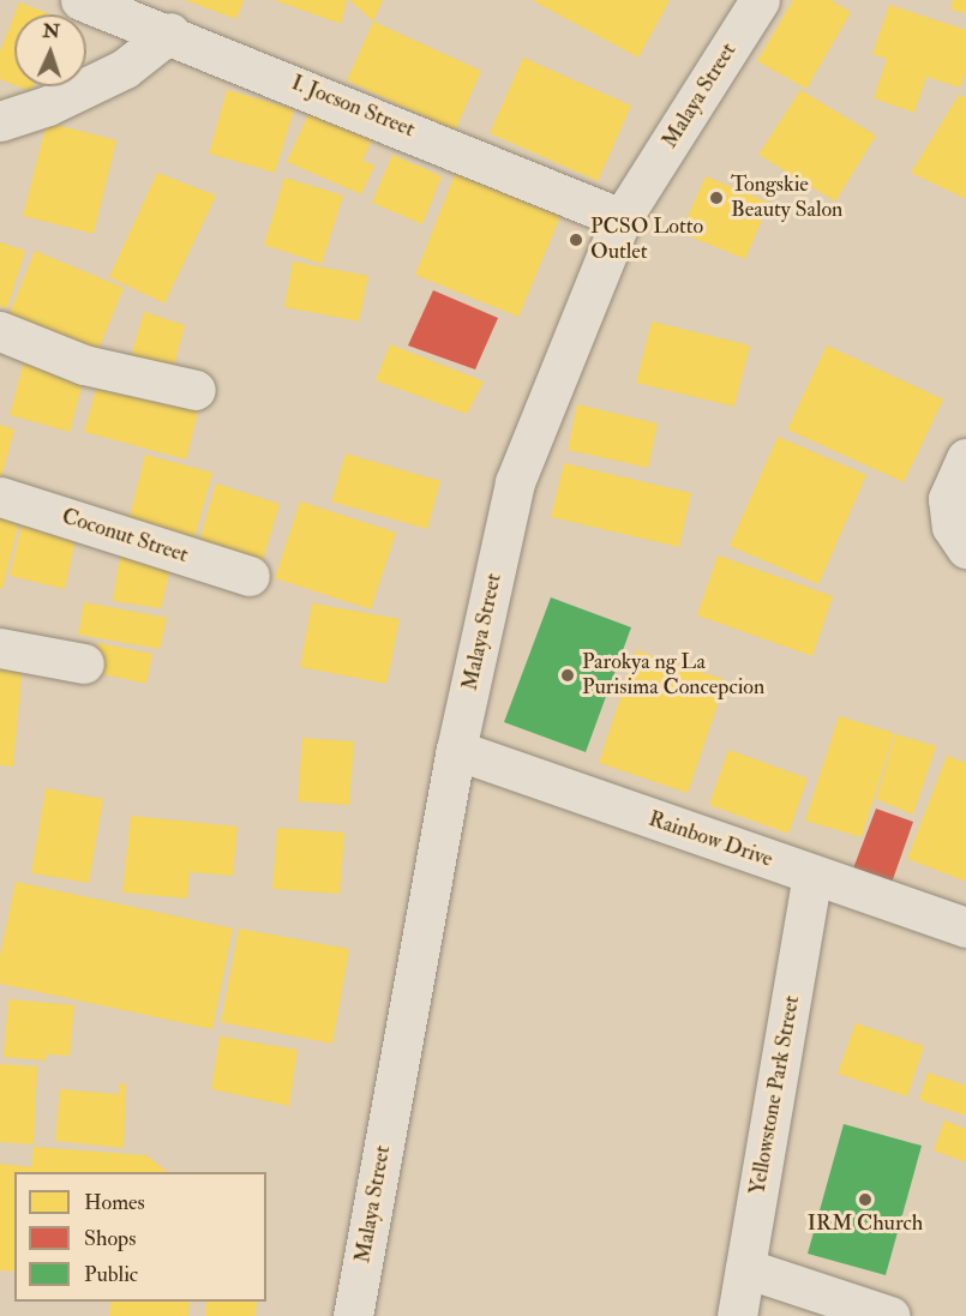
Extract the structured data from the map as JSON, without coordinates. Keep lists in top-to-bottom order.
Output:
{
  "streets": {
    "street": [
      "Malaya Street",
      "I. Jocson Street",
      "Coconut Street",
      "Rainbow Drive",
      "Yellowstone Park Street"
    ]
  },
  "crossings": [
    ["Malaya Street", "I. Jocson Street"],
    ["Malaya Street", "Rainbow Drive"],
    ["Rainbow Drive", "Yellowstone Park Street"]
  ],
  "places": [
    "Tongskie Beauty Salon",
    "PCSO Lotto Outlet",
    "Parokya ng La Purisima Concepcion",
    "IRM Church"
  ],
  "legend": ["Homes", "Shops", "Public"],
  "north": "top"
}
